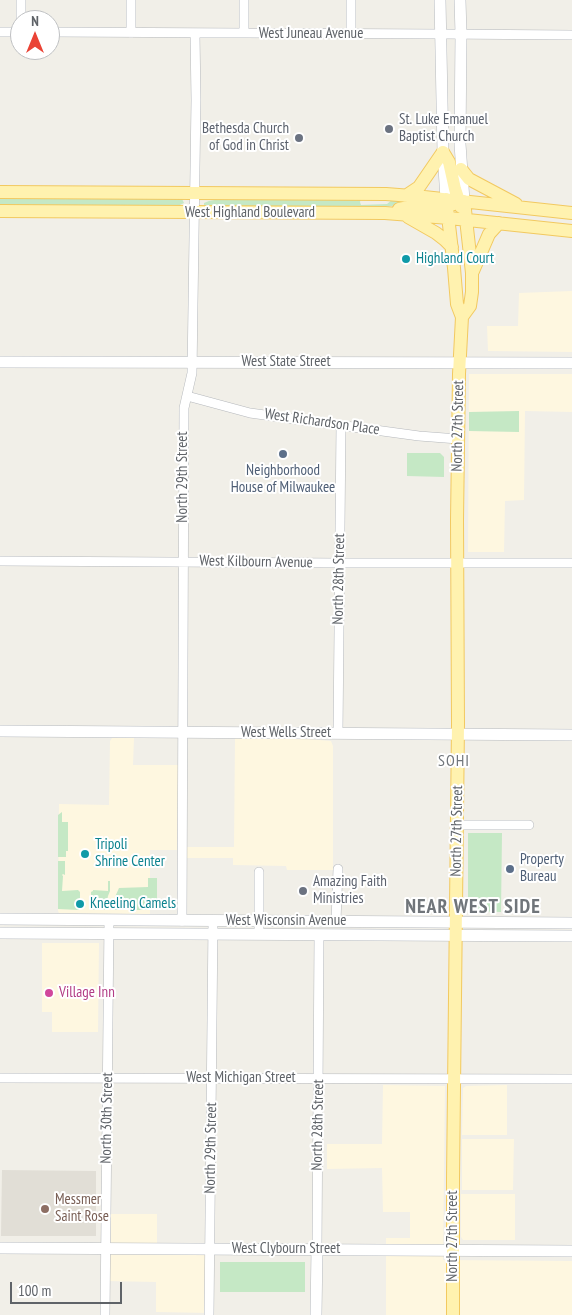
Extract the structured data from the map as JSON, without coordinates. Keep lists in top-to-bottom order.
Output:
{
  "streets": {
    "main road": ["West Highland Boulevard", "North 27th Street"],
    "street": [
      "West Juneau Avenue",
      "West State Street",
      "West Richardson Place",
      "North 29th Street",
      "West Kilbourn Avenue",
      "North 28th Street",
      "West Wells Street",
      "West Wisconsin Avenue",
      "West Michigan Street",
      "North 30th Street",
      "West Clybourn Street"
    ]
  },
  "crossings": [
    ["West Juneau Avenue", "North 27th Street"],
    ["West Juneau Avenue", "North 29th Street"],
    ["West Highland Boulevard", "North 27th Street"],
    ["West Highland Boulevard", "North 29th Street"],
    ["West State Street", "North 27th Street"],
    ["West State Street", "North 29th Street"],
    ["West Richardson Place", "North 27th Street"],
    ["West Richardson Place", "North 29th Street"],
    ["West Richardson Place", "North 28th Street"],
    ["North 27th Street", "West Kilbourn Avenue"],
    ["North 27th Street", "West Wells Street"],
    ["North 27th Street", "West Wisconsin Avenue"],
    ["North 27th Street", "West Michigan Street"],
    ["North 27th Street", "West Clybourn Street"],
    ["North 29th Street", "West Kilbourn Avenue"],
    ["North 29th Street", "West Wells Street"],
    ["North 29th Street", "West Wisconsin Avenue"],
    ["North 29th Street", "West Michigan Street"],
    ["North 29th Street", "West Clybourn Street"],
    ["West Kilbourn Avenue", "North 28th Street"],
    ["North 28th Street", "West Wells Street"],
    ["North 28th Street", "West Wisconsin Avenue"],
    ["North 28th Street", "West Michigan Street"],
    ["North 28th Street", "West Clybourn Street"],
    ["West Wisconsin Avenue", "North 30th Street"],
    ["West Michigan Street", "North 30th Street"],
    ["North 30th Street", "West Clybourn Street"]
  ],
  "districts": ["SOHI", "NEAR WEST SIDE"],
  "places": [
    "St. Luke Emanuel Baptist Church",
    "Bethesda Church of God in Christ",
    "Highland Court",
    "Neighborhood House of Milwaukee",
    "Tripoli Shrine Center",
    "Property Bureau",
    "Amazing Faith Ministries",
    "Kneeling Camels",
    "Village Inn",
    "Messmer Saint Rose"
  ],
  "scale_bar": "100 m",
  "north": "top"
}
